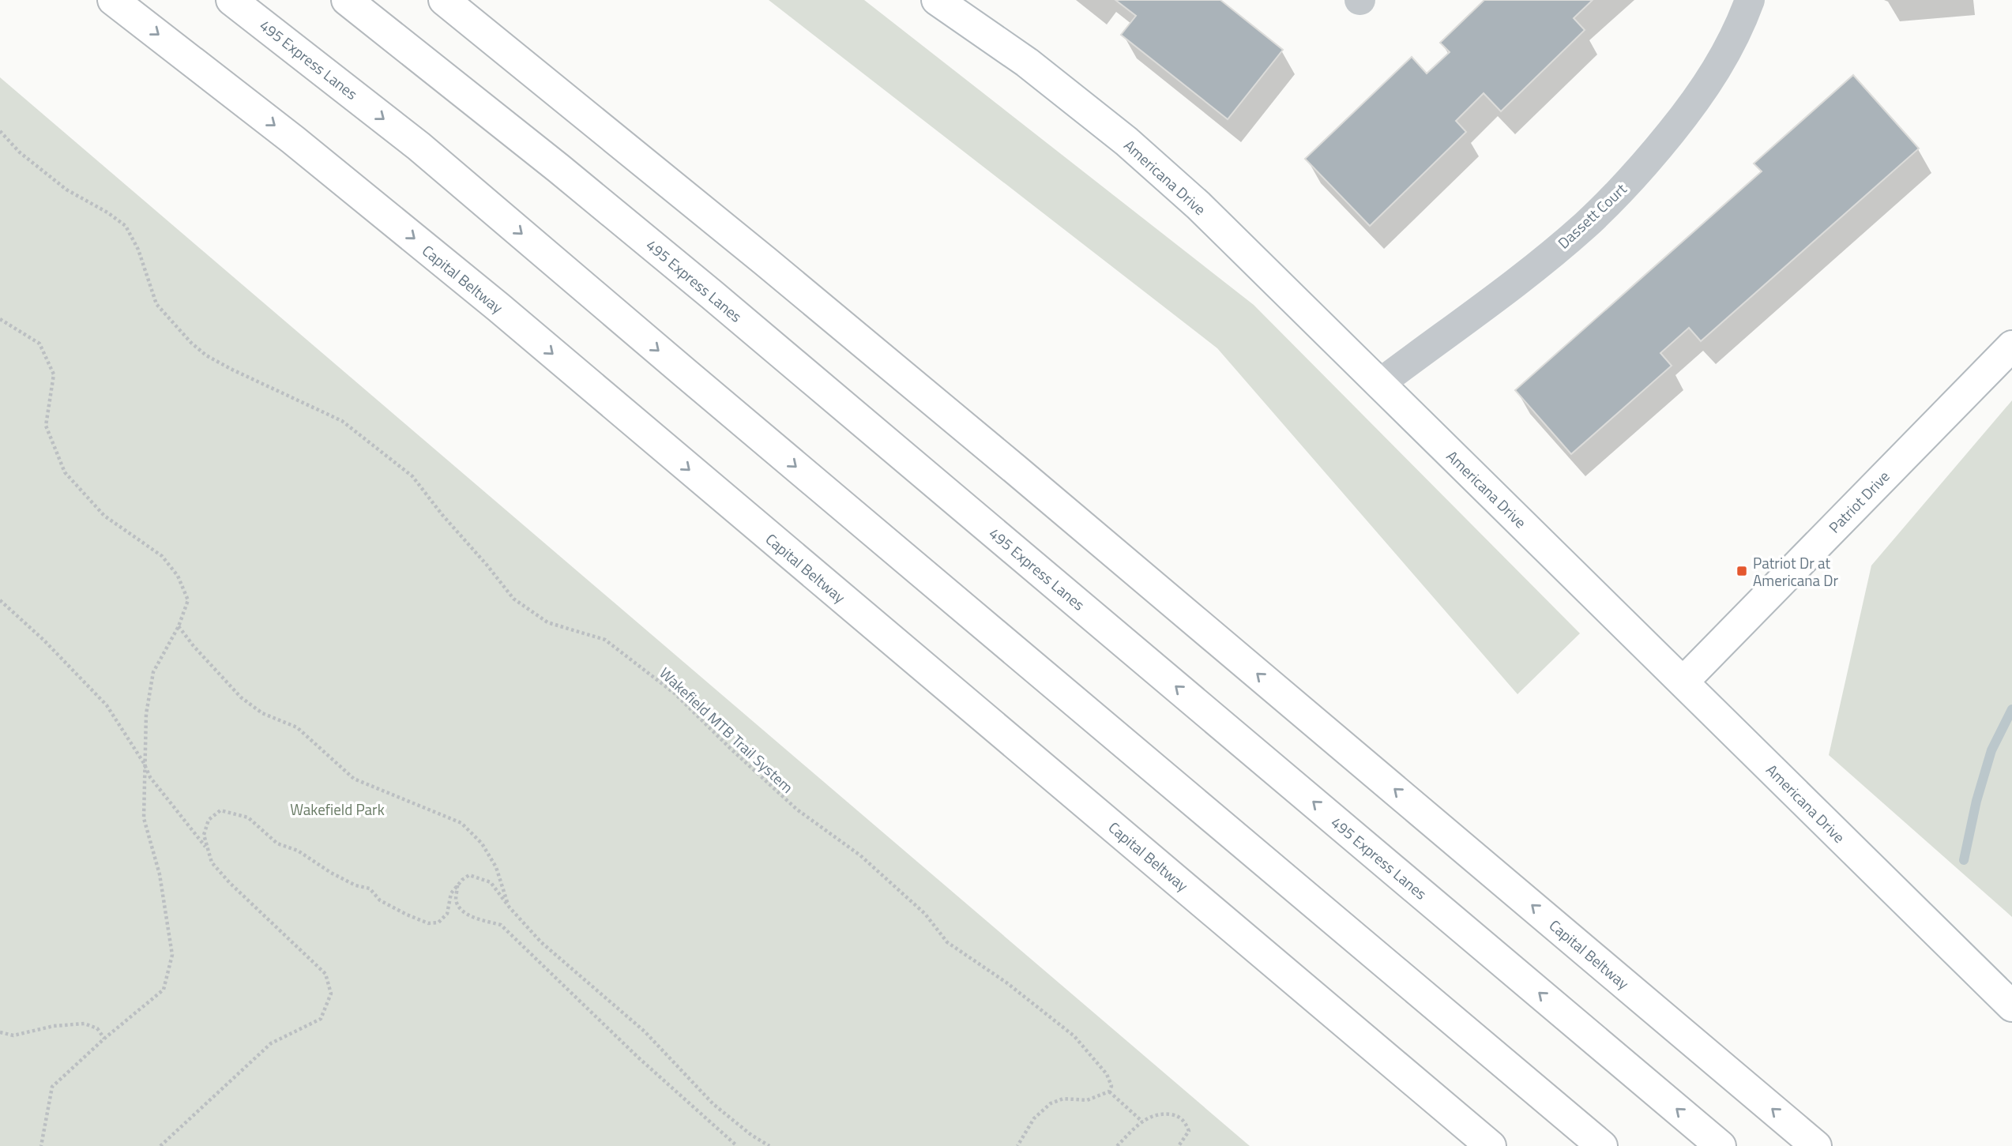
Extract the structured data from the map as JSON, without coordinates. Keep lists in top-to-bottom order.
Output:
{
  "streets": {
    "main road": [
      "495 Express Lanes",
      "Americana Drive",
      "Capital Beltway",
      "Patriot Drive"
    ],
    "street": ["Dassett Court"],
    "path": ["Wakefield MTB Trail System"]
  },
  "crossings": [
    ["Americana Drive", "Dassett Court"],
    ["Americana Drive", "Patriot Drive"]
  ],
  "parks": ["Wakefield Park"],
  "places": {
    "transit": ["Patriot Dr at Americana Dr"]
  }
}
